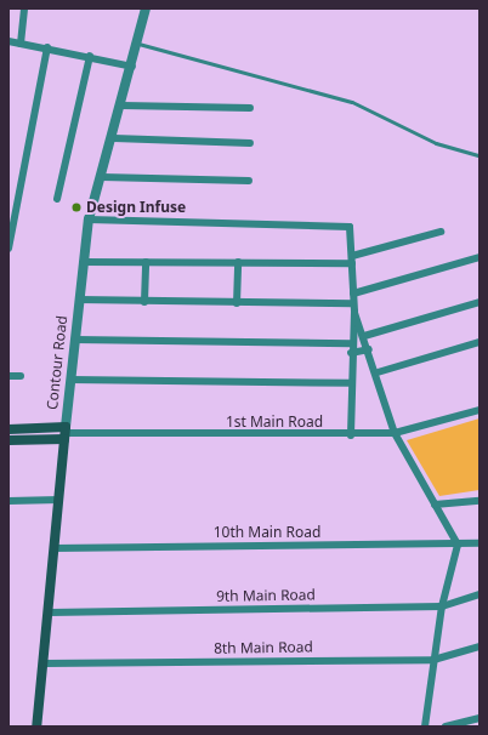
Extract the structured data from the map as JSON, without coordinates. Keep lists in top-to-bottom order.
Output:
{
  "streets": {
    "main road": ["Contour Road"],
    "street": [
      "1st Main Road",
      "10th Main Road",
      "9th Main Road",
      "8th Main Road"
    ]
  },
  "crossings": [
    ["Contour Road", "1st Main Road"],
    ["Contour Road", "10th Main Road"],
    ["Contour Road", "9th Main Road"],
    ["Contour Road", "8th Main Road"]
  ],
  "places": ["Design Infuse"]
}
